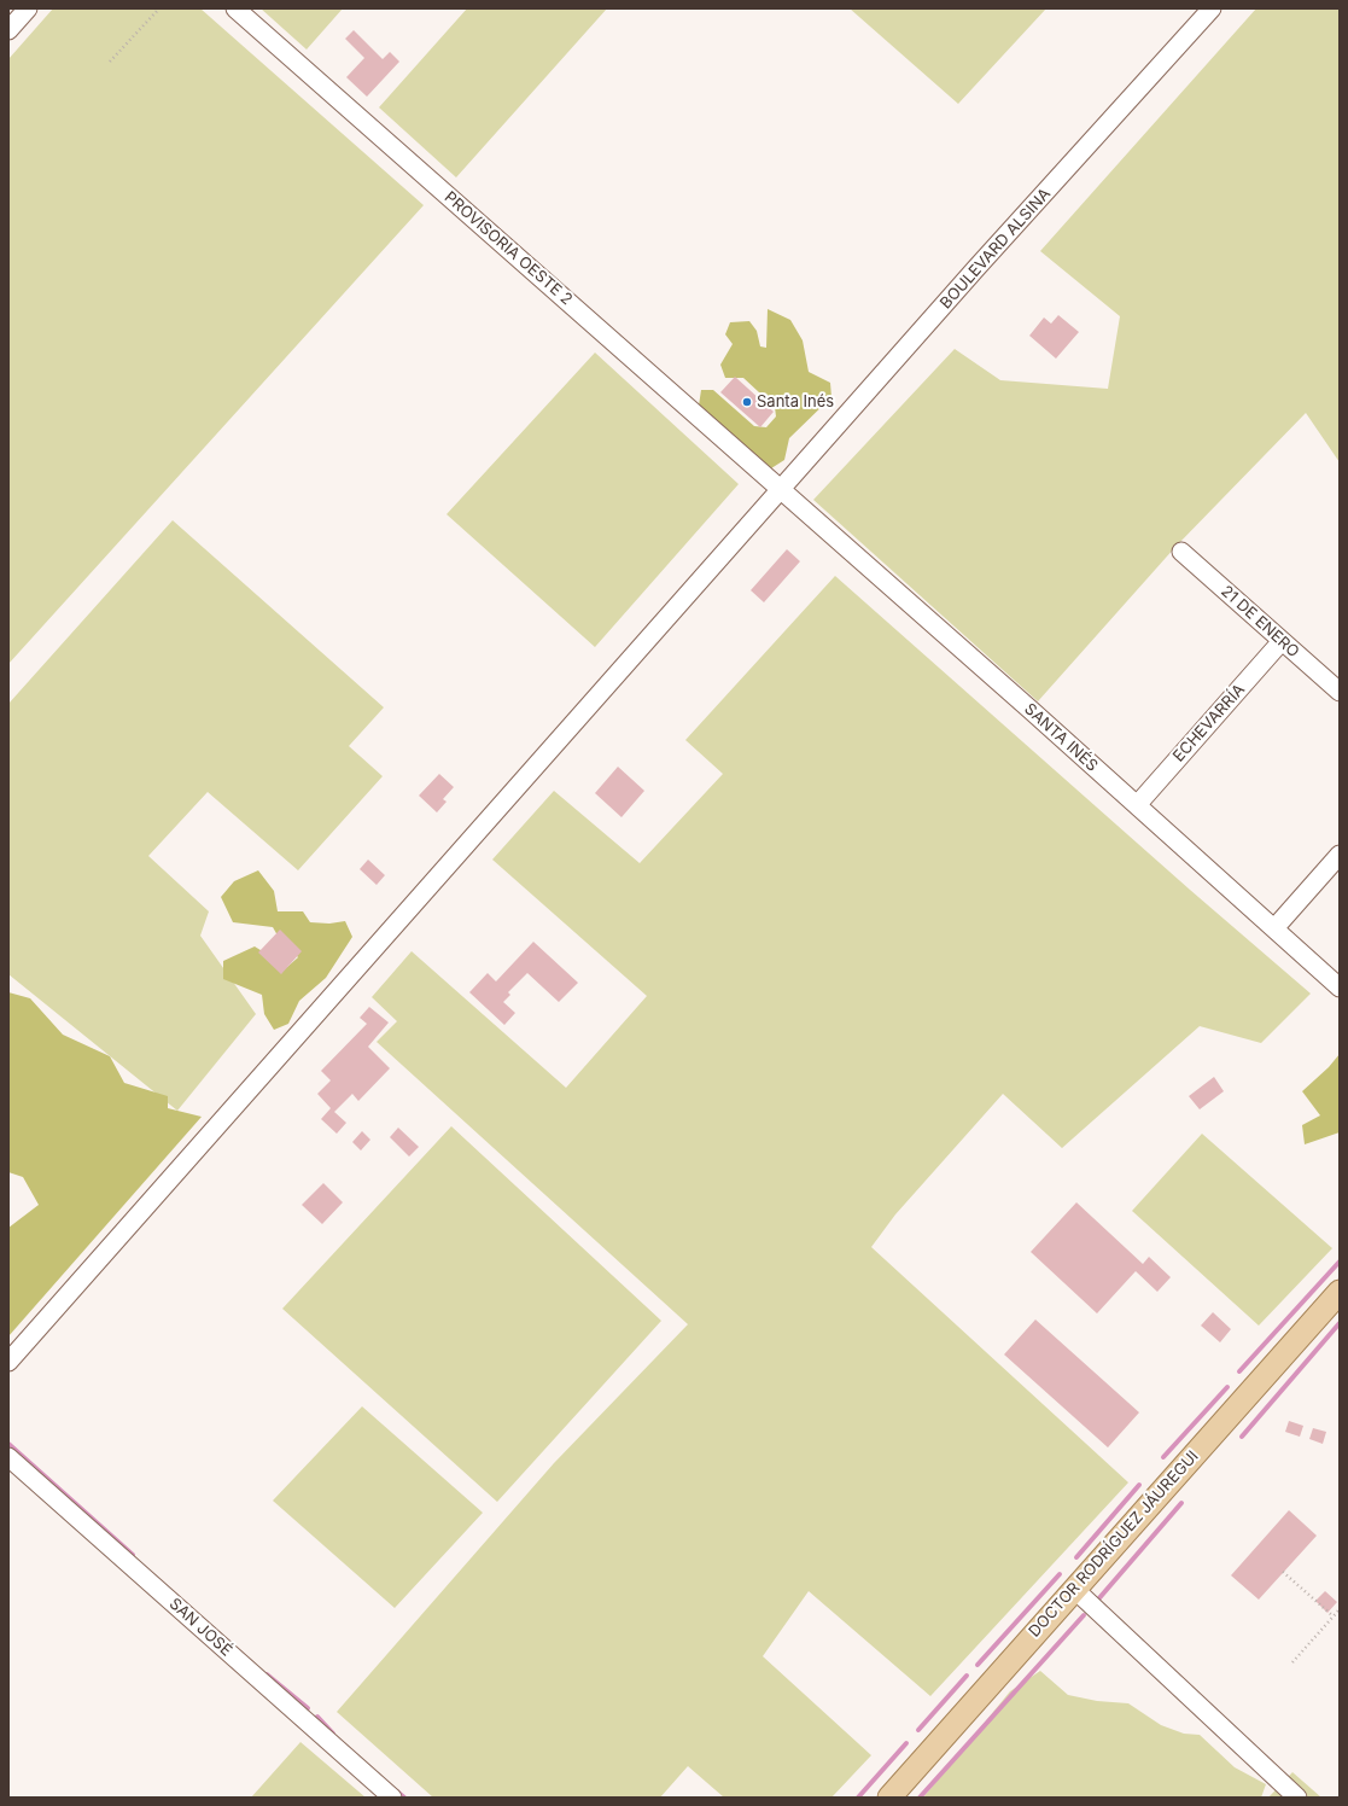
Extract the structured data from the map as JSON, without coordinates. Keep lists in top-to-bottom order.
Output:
{
  "streets": {
    "main road": ["DOCTOR RODRÍGUEZ JÁUREGUI"],
    "street": [
      "PROVISORIA OESTE 2",
      "BOULEVARD ALSINA",
      "21 DE ENERO",
      "ECHEVARRÍA",
      "SANTA INÉS",
      "SAN JOSÉ"
    ]
  },
  "crossings": [
    ["PROVISORIA OESTE 2", "BOULEVARD ALSINA"],
    ["PROVISORIA OESTE 2", "SANTA INÉS"],
    ["BOULEVARD ALSINA", "SANTA INÉS"],
    ["21 DE ENERO", "ECHEVARRÍA"],
    ["ECHEVARRÍA", "SANTA INÉS"]
  ],
  "places": ["Santa Inés"]
}
